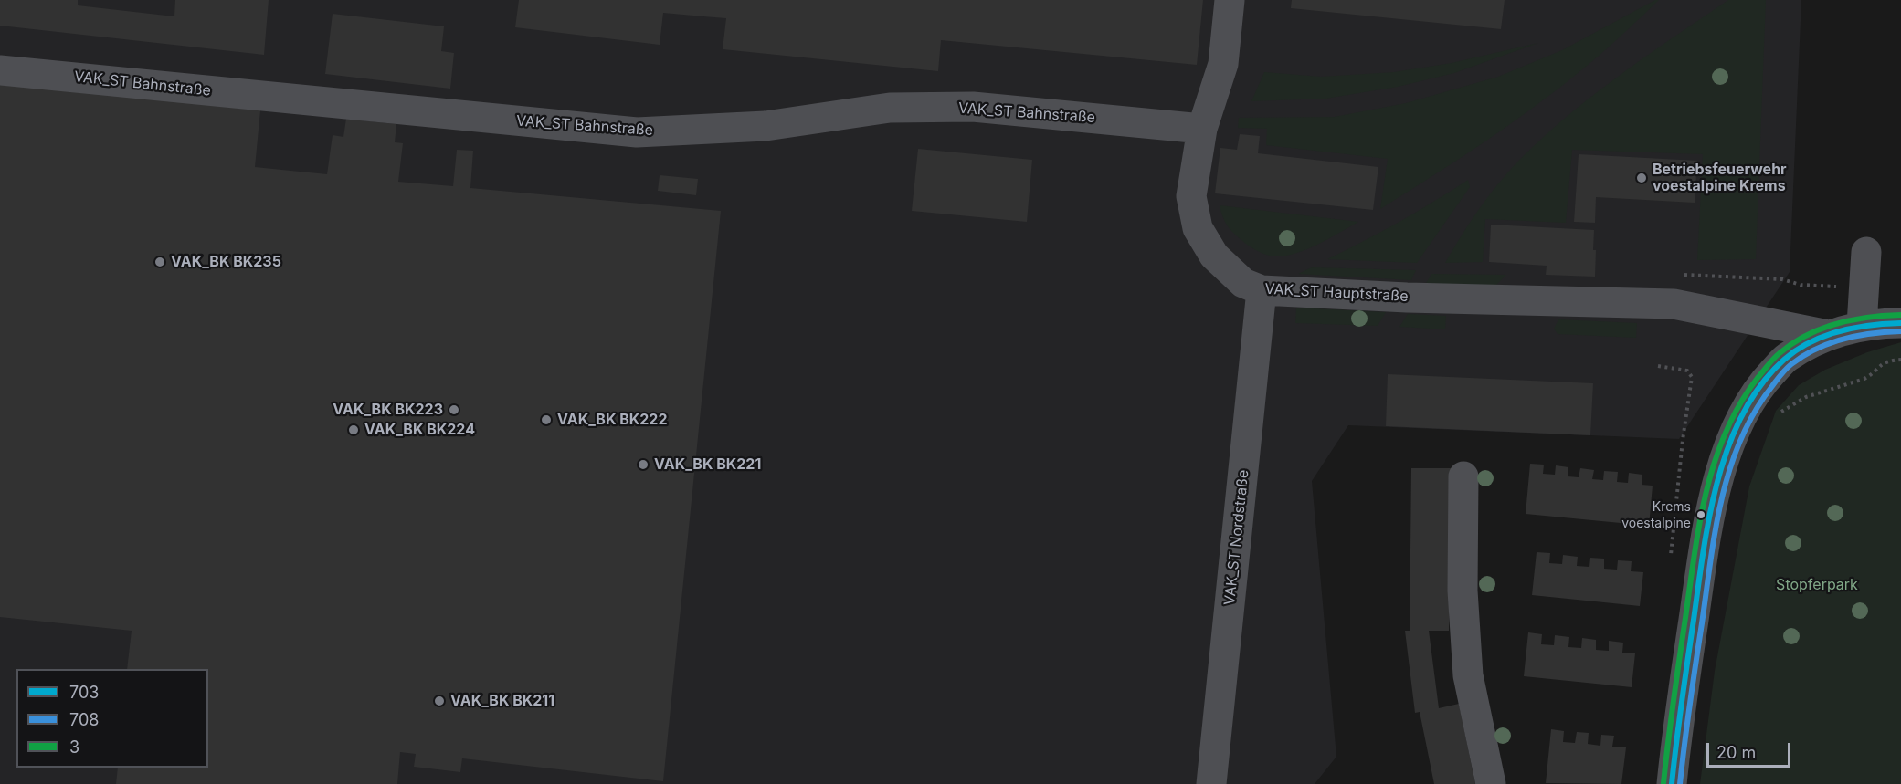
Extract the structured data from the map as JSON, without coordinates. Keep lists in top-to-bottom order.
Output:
{
  "streets": {
    "street": ["VAK_ST Bahnstraße", "VAK_ST Hauptstraße", "VAK_ST Nordstraße"]
  },
  "crossings": [
    ["VAK_ST Bahnstraße", "VAK_ST Hauptstraße"],
    ["VAK_ST Hauptstraße", "VAK_ST Nordstraße"]
  ],
  "parks": ["Stopferpark"],
  "places": [
    "Betriebsfeuerwehr voestalpine Krems",
    "VAK_BK BK235",
    "VAK_BK BK223",
    "VAK_BK BK222",
    "VAK_BK BK224",
    "VAK_BK BK221",
    "Krems voestalpine",
    "VAK_BK BK211"
  ],
  "lines": ["transit line 3", "transit line 703", "transit line 708"],
  "legend": ["703", "708", "3"],
  "scale_bar": "20 m"
}
